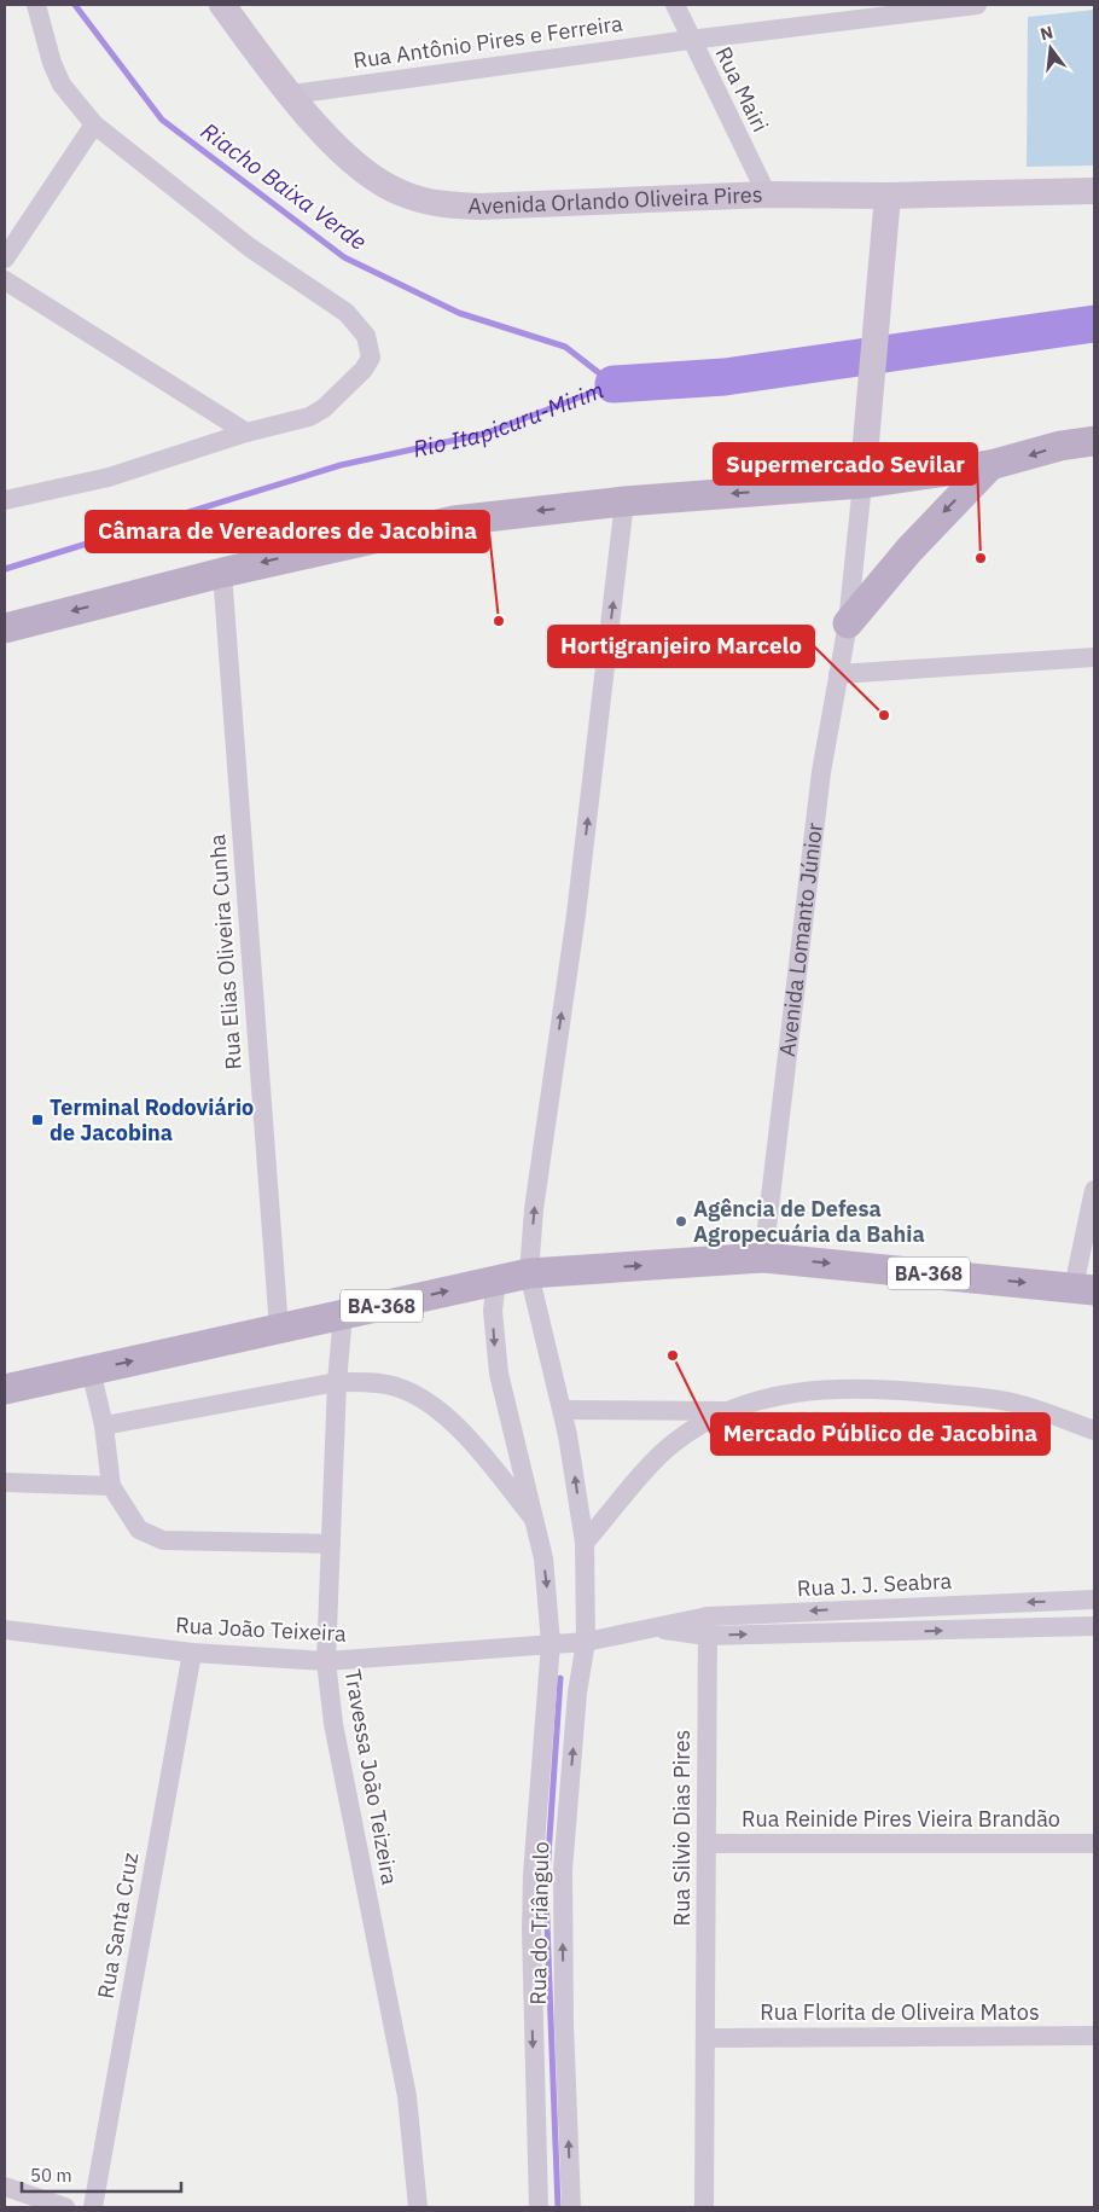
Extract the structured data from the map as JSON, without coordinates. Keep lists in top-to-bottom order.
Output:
{
  "streets": {
    "main road": ["Avenida Orlando Oliveira Pires", "BA-368"],
    "street": [
      "Rua Antônio Pires e Ferreira",
      "Rua Mairi",
      "Avenida Lomanto Júnior",
      "Rua Elias Oliveira Cunha",
      "Rua J. J. Seabra",
      "Rua João Teixeira",
      "Travessa João Teizeira",
      "Rua Reinide Pires Vieira Brandão",
      "Rua Silvio Dias Pires",
      "Rua do Triângulo",
      "Rua Santa Cruz",
      "Rua Florita de Oliveira Matos"
    ]
  },
  "crossings": [
    ["Rua Antônio Pires e Ferreira", "Rua Mairi"],
    ["Rua Antônio Pires e Ferreira", "Avenida Orlando Oliveira Pires"],
    ["Rua Mairi", "Avenida Orlando Oliveira Pires"],
    ["Avenida Lomanto Júnior", "BA-368"],
    ["Rua Elias Oliveira Cunha", "BA-368"],
    ["BA-368", "Travessa João Teizeira"],
    ["BA-368", "Rua do Triângulo"],
    ["Rua J. J. Seabra", "Rua João Teixeira"],
    ["Rua J. J. Seabra", "Rua Silvio Dias Pires"],
    ["Rua J. J. Seabra", "Rua do Triângulo"],
    ["Rua João Teixeira", "Travessa João Teizeira"],
    ["Rua João Teixeira", "Rua do Triângulo"],
    ["Rua João Teixeira", "Rua Santa Cruz"],
    ["Rua Reinide Pires Vieira Brandão", "Rua Silvio Dias Pires"],
    ["Rua Silvio Dias Pires", "Rua Florita de Oliveira Matos"]
  ],
  "water": ["Riacho Baixa Verde", "Rio Itapicuru-Mirim"],
  "places": {
    "other": [
      "Supermercado Sevilar",
      "Câmara de Vereadores de Jacobina",
      "Hortigranjeiro Marcelo",
      "Agência de Defesa Agropecuária da Bahia",
      "Mercado Público de Jacobina"
    ],
    "transit": ["Terminal Rodoviário de Jacobina"]
  },
  "scale_bar": "50 m",
  "north": "top"
}
